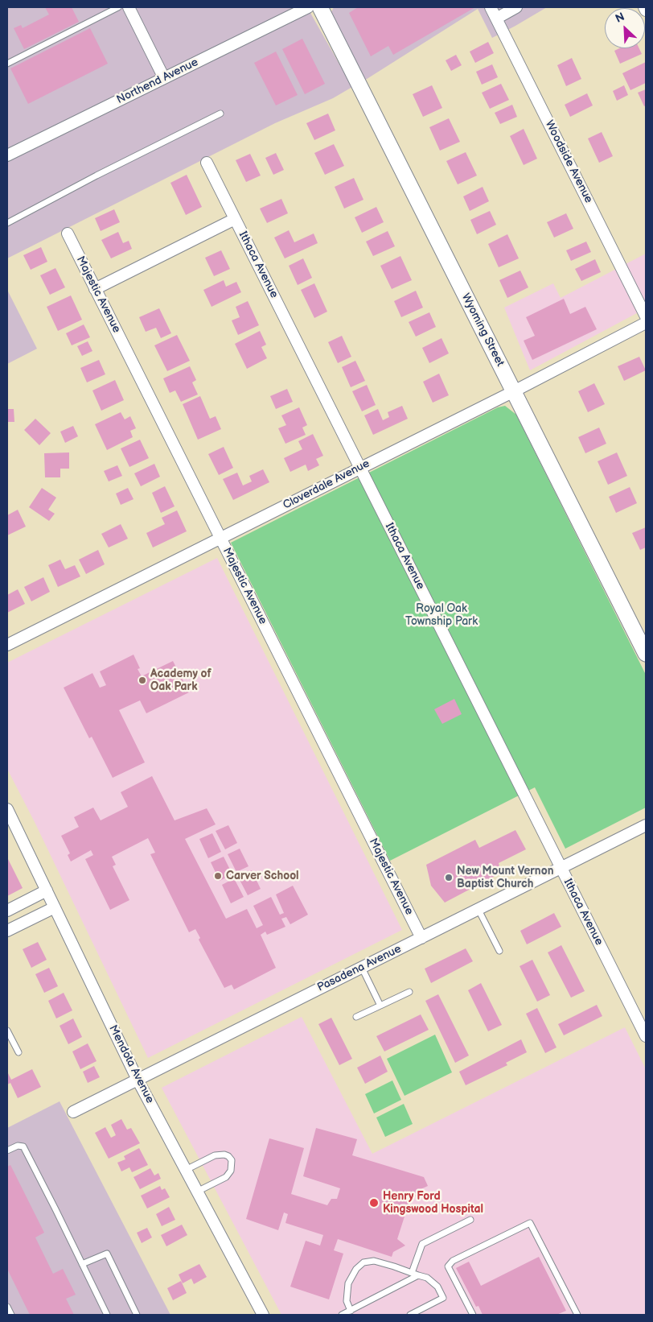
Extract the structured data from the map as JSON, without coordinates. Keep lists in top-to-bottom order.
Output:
{
  "streets": {
    "street": [
      "Northend Avenue",
      "Woodside Avenue",
      "Ithaca Avenue",
      "Majestic Avenue",
      "Wyoming Street",
      "Cloverdale Avenue",
      "Pasadena Avenue",
      "Mendota Avenue"
    ]
  },
  "crossings": [
    ["Ithaca Avenue", "Cloverdale Avenue"],
    ["Ithaca Avenue", "Pasadena Avenue"],
    ["Majestic Avenue", "Cloverdale Avenue"],
    ["Majestic Avenue", "Pasadena Avenue"],
    ["Wyoming Street", "Cloverdale Avenue"],
    ["Pasadena Avenue", "Mendota Avenue"]
  ],
  "parks": ["Royal Oak Township Park"],
  "places": [
    "Academy of Oak Park",
    "Carver School",
    "New Mount Vernon Baptist Church",
    "Henry Ford Kingswood Hospital"
  ],
  "north": "top left"
}
